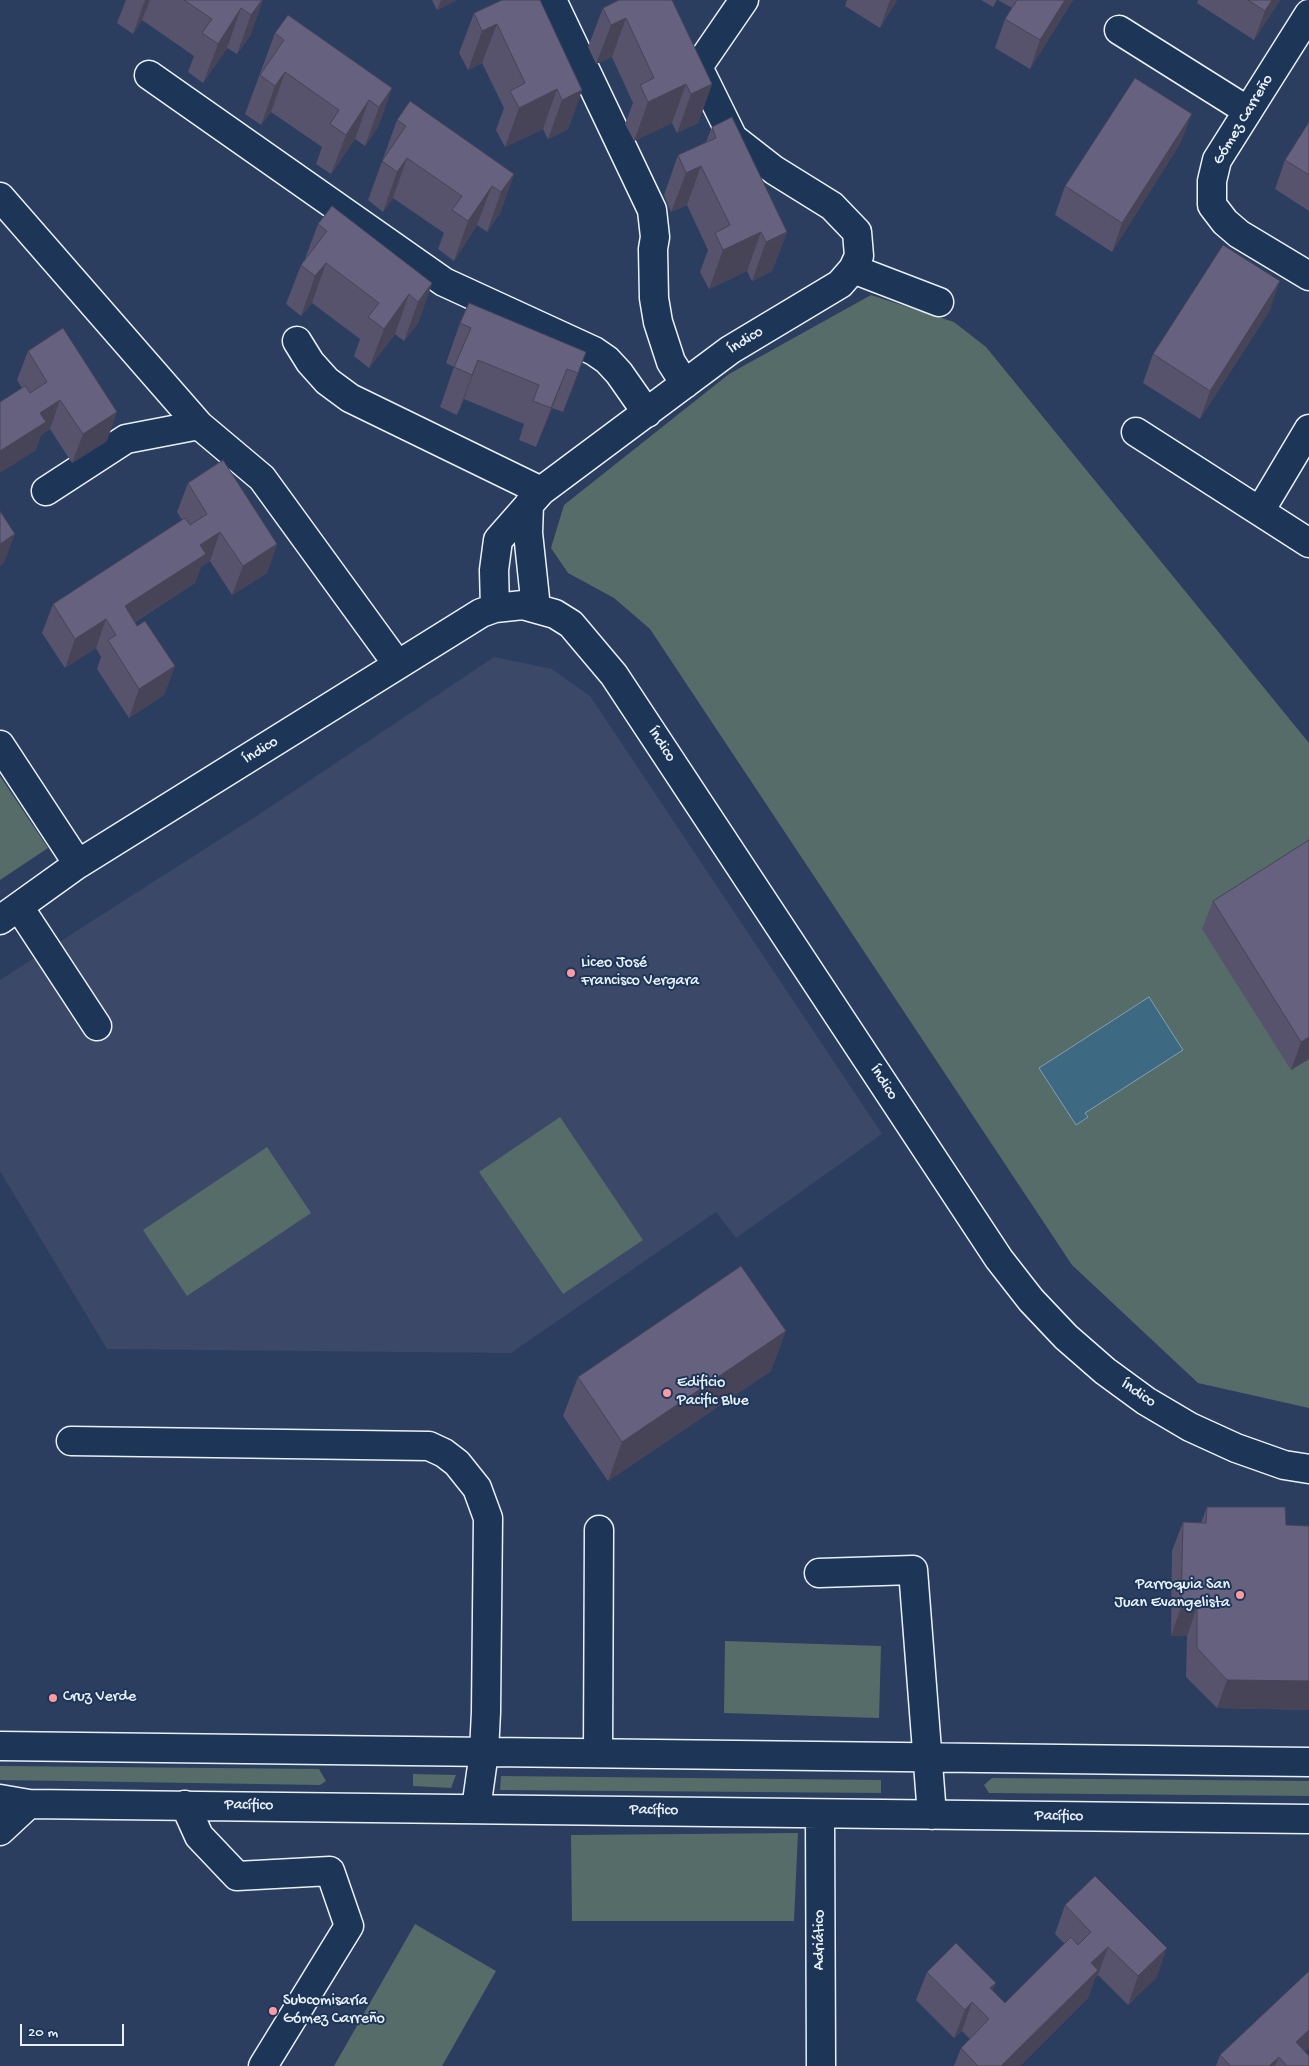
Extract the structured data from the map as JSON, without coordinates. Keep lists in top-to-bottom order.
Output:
{
  "streets": {
    "street": [
      "Gómez Carreño",
      "Índico",
      "Pacífico",
      "Adriático"
    ]
  },
  "crossings": [
    ["Pacífico", "Adriático"]
  ],
  "places": [
    "Liceo José Francisco Vergara",
    "Edificio Pacific Blue",
    "Parroquia San Juan Evangelista",
    "Cruz Verde",
    "Subcomisaría Gómez Carreño"
  ],
  "scale_bar": "20 m"
}
